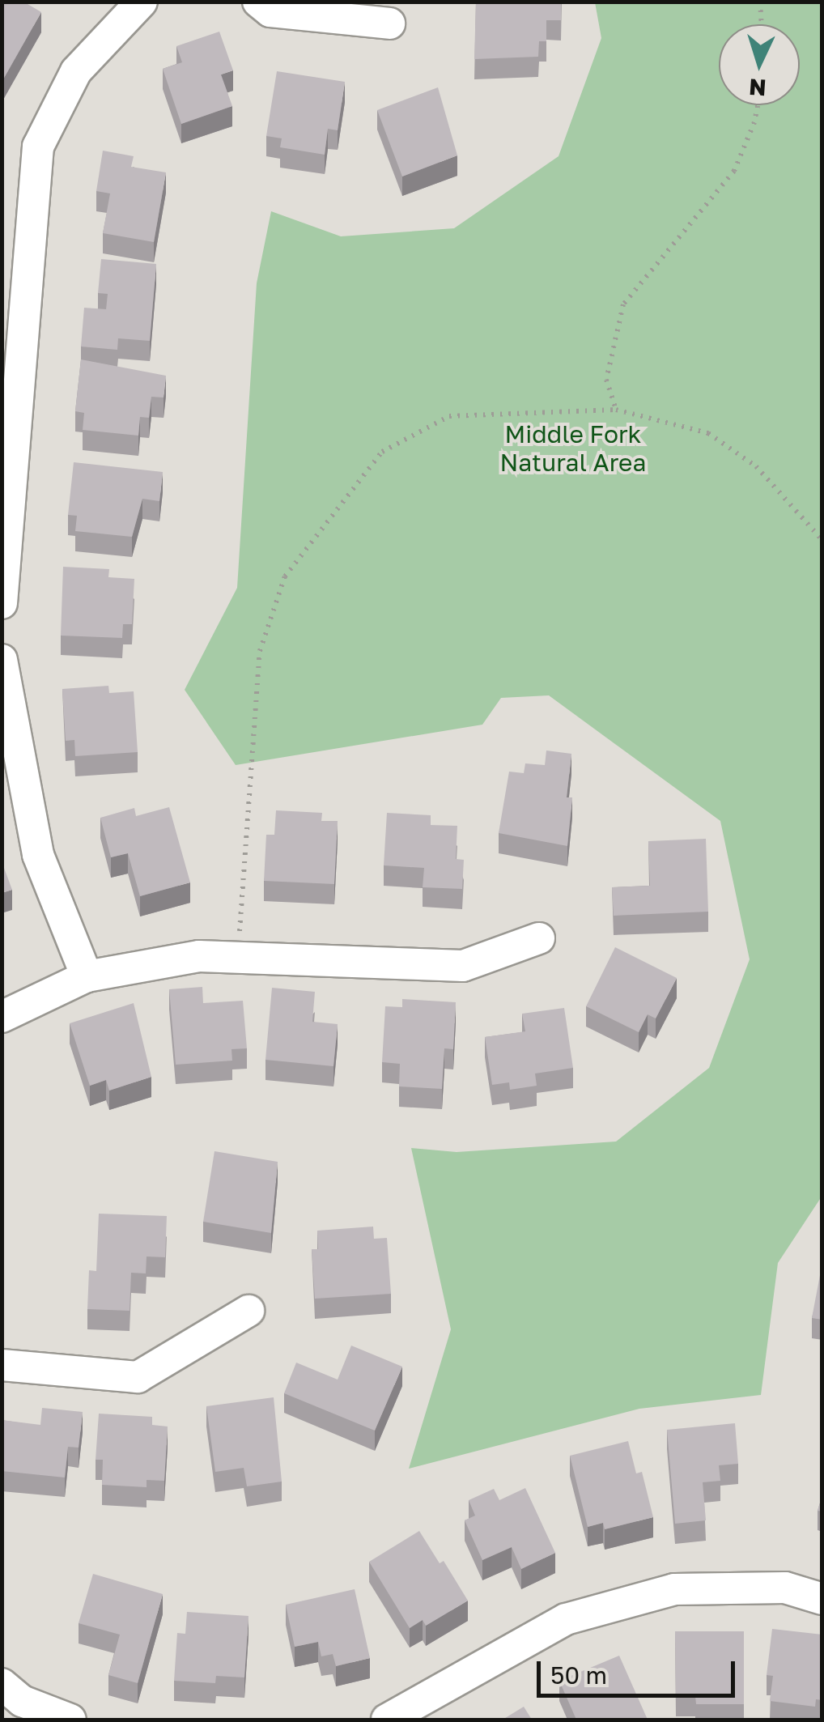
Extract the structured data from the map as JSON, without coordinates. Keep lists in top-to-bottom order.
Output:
{
  "parks": ["Middle Fork Natural Area"],
  "scale_bar": "50 m",
  "north": "bottom"
}
